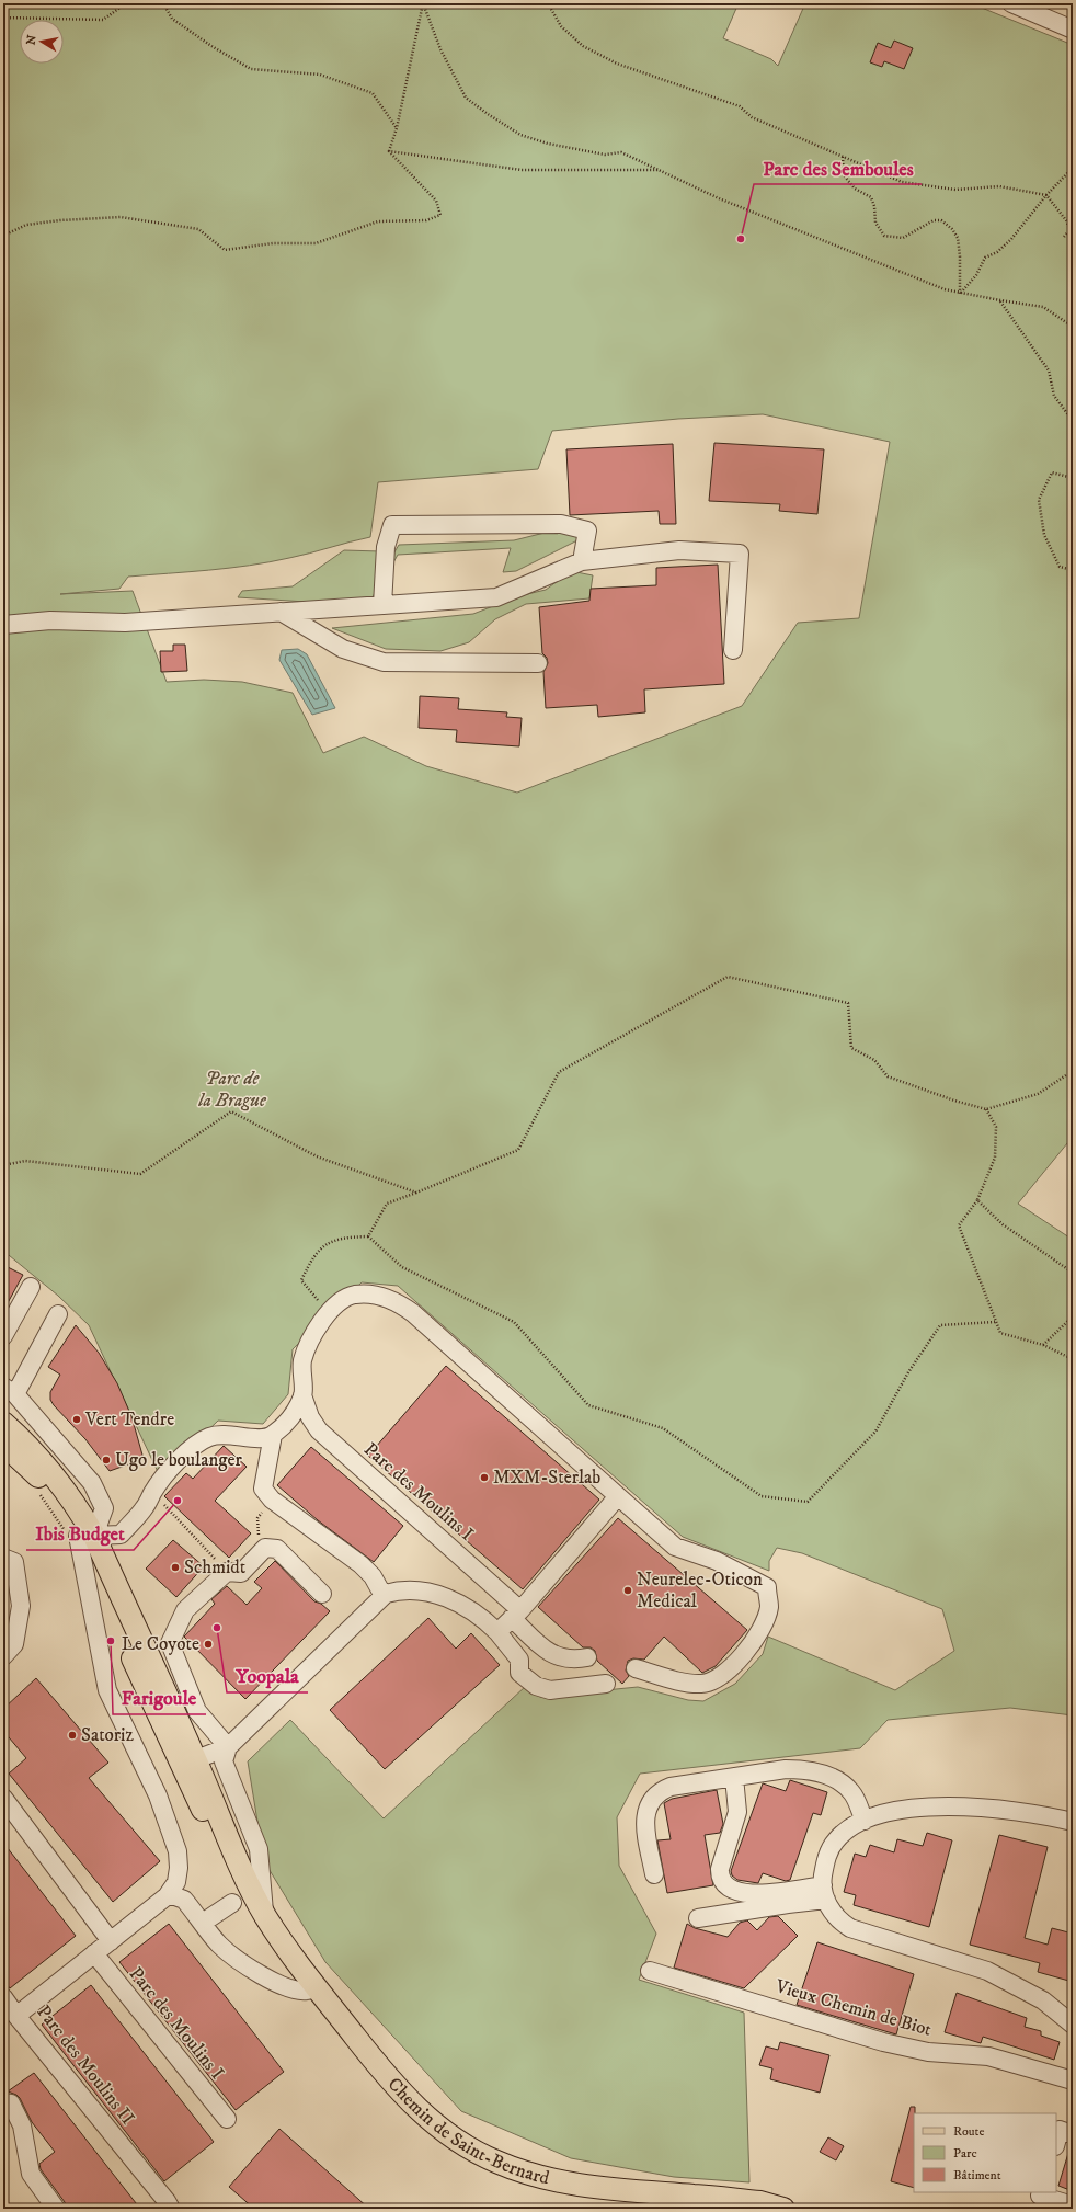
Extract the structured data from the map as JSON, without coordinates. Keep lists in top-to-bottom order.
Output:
{
  "streets": {
    "main road": ["Chemin de Saint-Bernard"],
    "street": ["Parc des Moulins I", "Vieux Chemin de Biot", "Parc des Moulins II"]
  },
  "crossings": [
    ["Parc des Moulins I", "Parc des Moulins II"],
    ["Parc des Moulins II", "Chemin de Saint-Bernard"]
  ],
  "parks": ["Parc de la Brague"],
  "places": [
    "Parc des Semboules",
    "Vert Tendre",
    "Ugo le boulanger",
    "MXM-Sterlab",
    "Ibis Budget",
    "Schmidt",
    "Neurelec-Oticon Medical",
    "Yoopala",
    "Farigoule",
    "Le Coyote",
    "Satoriz"
  ],
  "legend": ["Route", "Parc", "Bâtiment"],
  "north": "left"
}
